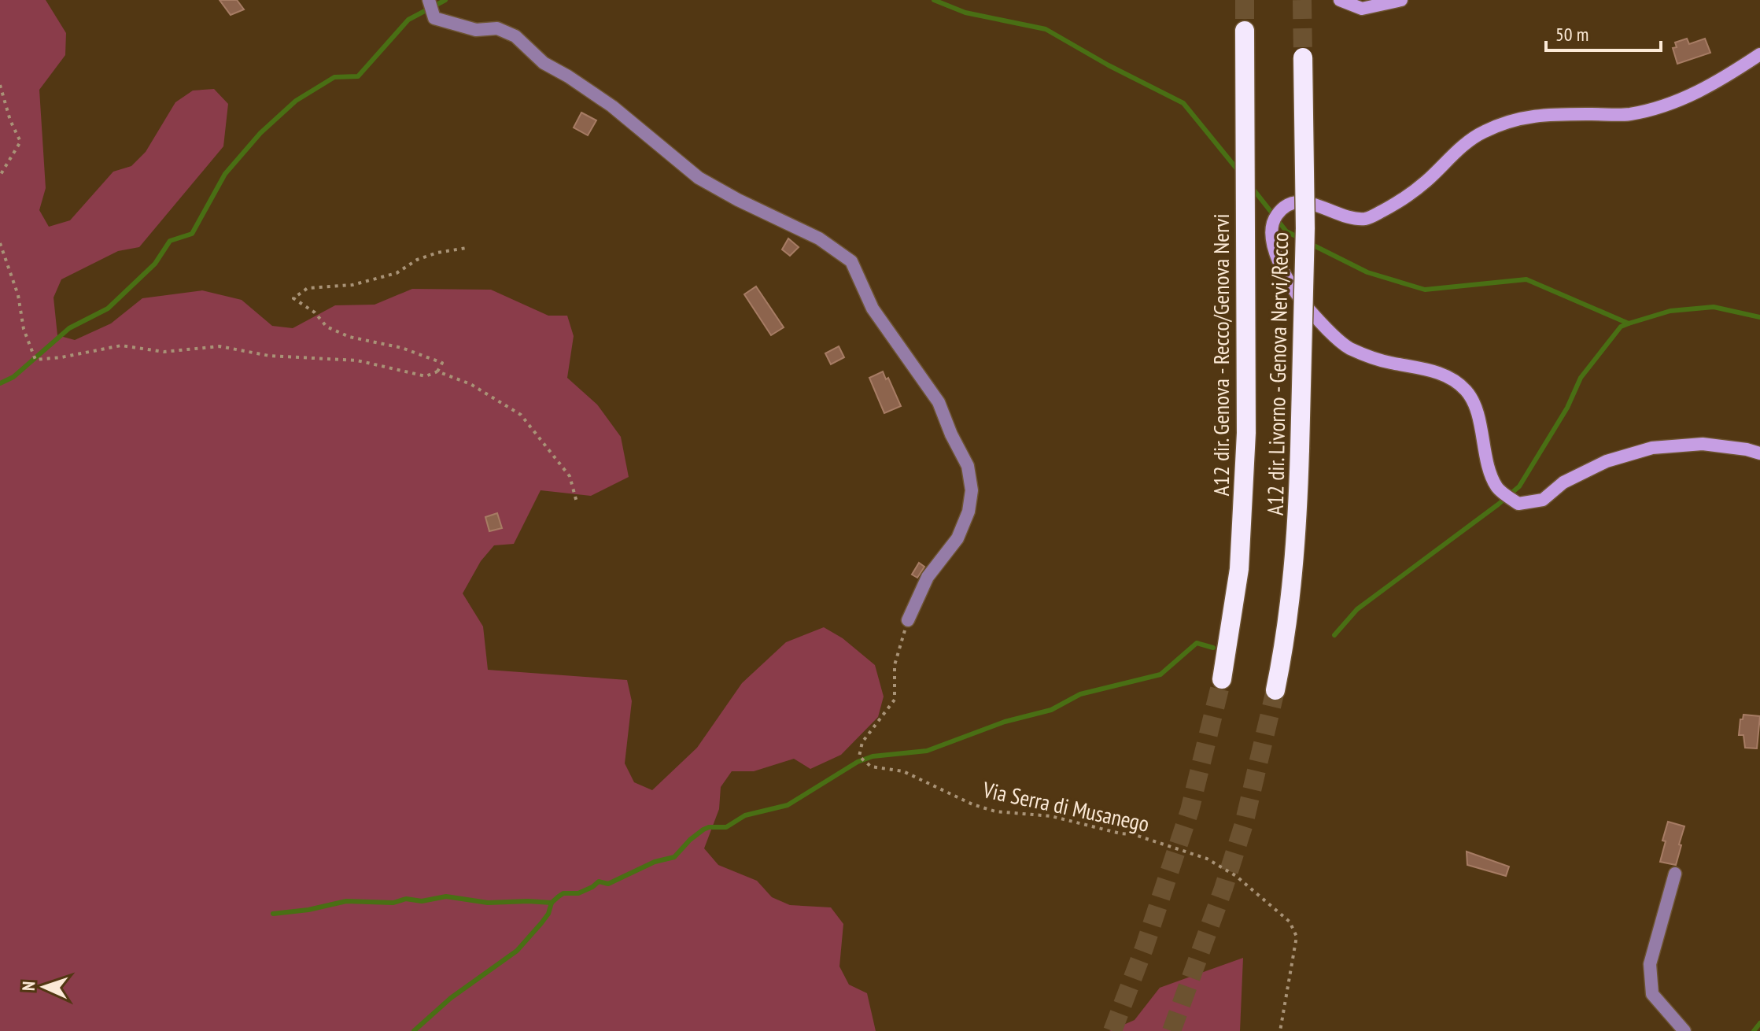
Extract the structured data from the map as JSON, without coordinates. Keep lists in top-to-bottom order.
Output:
{
  "streets": {
    "highway": ["A12 dir. Genova - Recco/Genova Nervi", "A12 dir. Livorno - Genova Nervi/Recco"],
    "path": ["Via Serra di Musanego"]
  },
  "scale_bar": "50 m",
  "north": "left"
}
